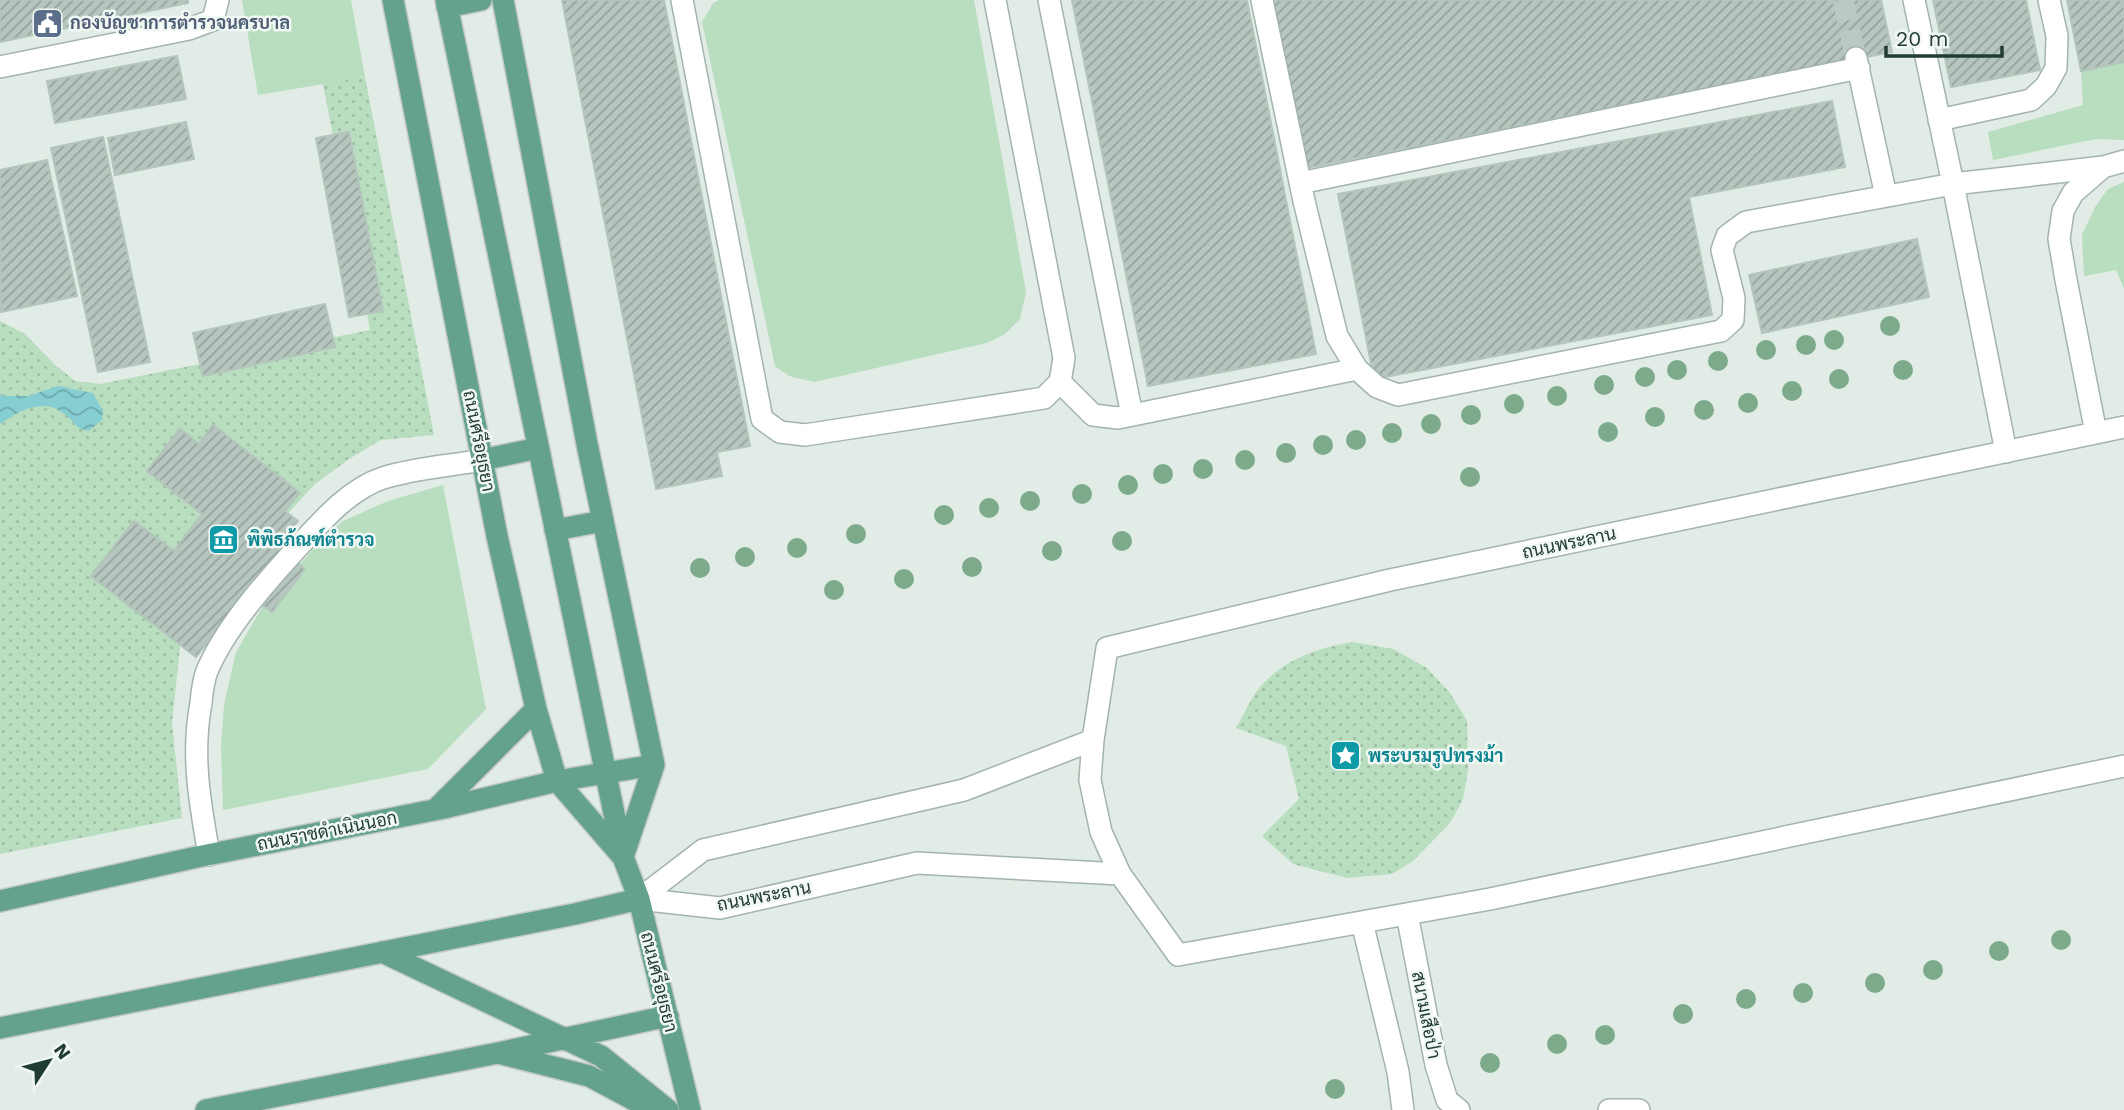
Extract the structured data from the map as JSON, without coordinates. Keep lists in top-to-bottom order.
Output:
{
  "streets": {
    "main road": ["ถนนศรีอยุธยา", "ถนนราชดำเนินนอก"],
    "street": ["ถนนพระลาน", "สนามเสือป่า"]
  },
  "crossings": [
    ["ถนนศรีอยุธยา", "ถนนพระลาน"],
    ["ถนนศรีอยุธยา", "ถนนราชดำเนินนอก"],
    ["ถนนพระลาน", "สนามเสือป่า"]
  ],
  "places": {
    "public building": ["กองบัญชาการตำรวจนครบาล"],
    "museum": ["พิพิธภ้ณฑ์ตำรวจ"],
    "place": ["พระบรมรูปทรงม้า"]
  },
  "scale_bar": "20 m",
  "north": "top right"
}
